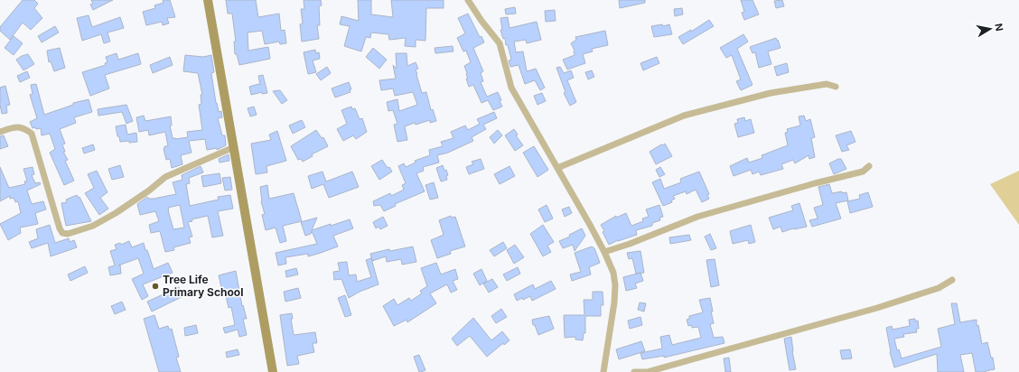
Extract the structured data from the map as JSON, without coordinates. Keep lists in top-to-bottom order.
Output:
{
  "places": ["Tree Life Primary School"],
  "north": "right"
}
